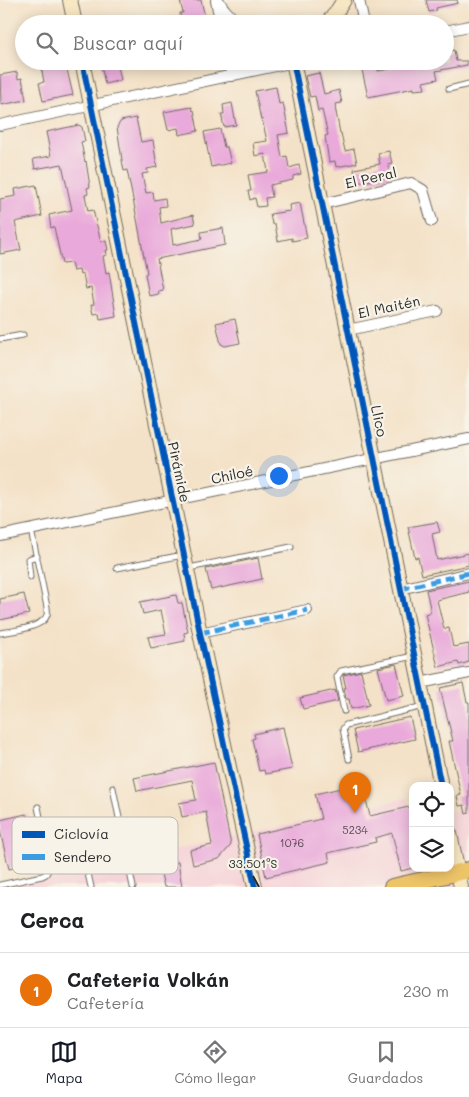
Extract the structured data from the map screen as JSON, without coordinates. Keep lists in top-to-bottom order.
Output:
{
  "streets": {
    "street": [
      "El Peral",
      "El Maitén",
      "Llico",
      "Pirámide",
      "Chiloé"
    ]
  },
  "crossings": [
    ["El Peral", "Llico"],
    ["El Maitén", "Llico"],
    ["Llico", "Chiloé"],
    ["Pirámide", "Chiloé"]
  ],
  "house_numbers": ["5234", "1076"],
  "legend": ["Ciclovía", "Sendero"],
  "page": {
    "search": "Buscar aquí",
    "pins": "1",
    "heading": "Cerca",
    "list": [
      {
        "mark": "1",
        "name": "Cafeteria Volkán",
        "note": "Cafetería",
        "value": "230 m"
      }
    ],
    "nav": ["Mapa", "Cómo llegar", "Guardados"]
  },
  "coordinates": ["33.501°S"]
}
